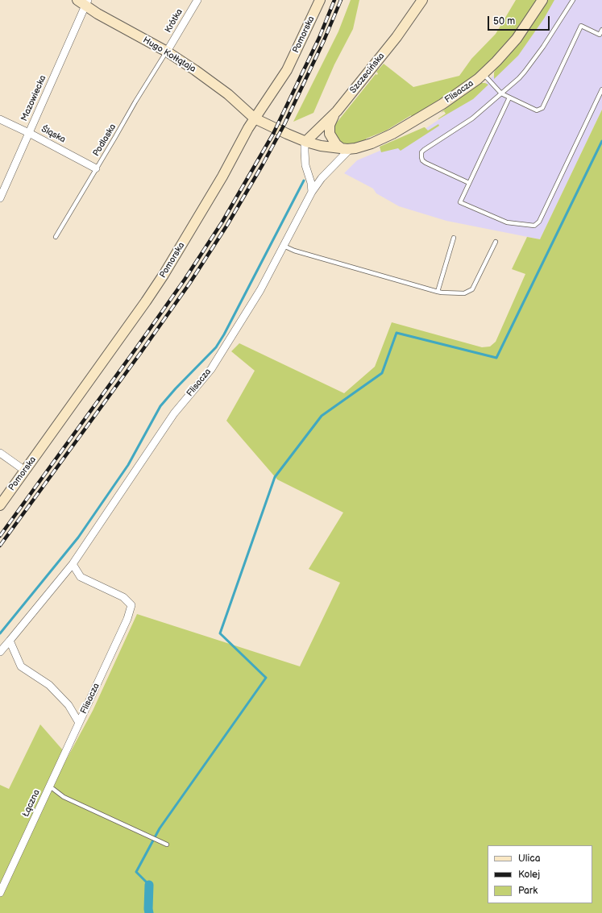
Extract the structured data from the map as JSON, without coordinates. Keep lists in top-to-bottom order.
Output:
{
  "streets": {
    "street": [
      "Krótka",
      "Pomorska",
      "Hugo Kołłątaja",
      "Szczecińska",
      "Flisacza",
      "Mazowiecka",
      "Śląska",
      "Łączna"
    ],
    "lane": ["Podlaska"]
  },
  "crossings": [
    ["Krótka", "Hugo Kołłątaja"],
    ["Krótka", "Podlaska"],
    ["Pomorska", "Hugo Kołłątaja"],
    ["Hugo Kołłątaja", "Szczecińska"],
    ["Hugo Kołłątaja", "Flisacza"],
    ["Hugo Kołłątaja", "Mazowiecka"],
    ["Hugo Kołłątaja", "Podlaska"],
    ["Szczecińska", "Flisacza"],
    ["Flisacza", "Łączna"],
    ["Mazowiecka", "Śląska"],
    ["Śląska", "Podlaska"]
  ],
  "legend": ["Ulica", "Kolej", "Park"],
  "scale_bar": "50 m"
}
